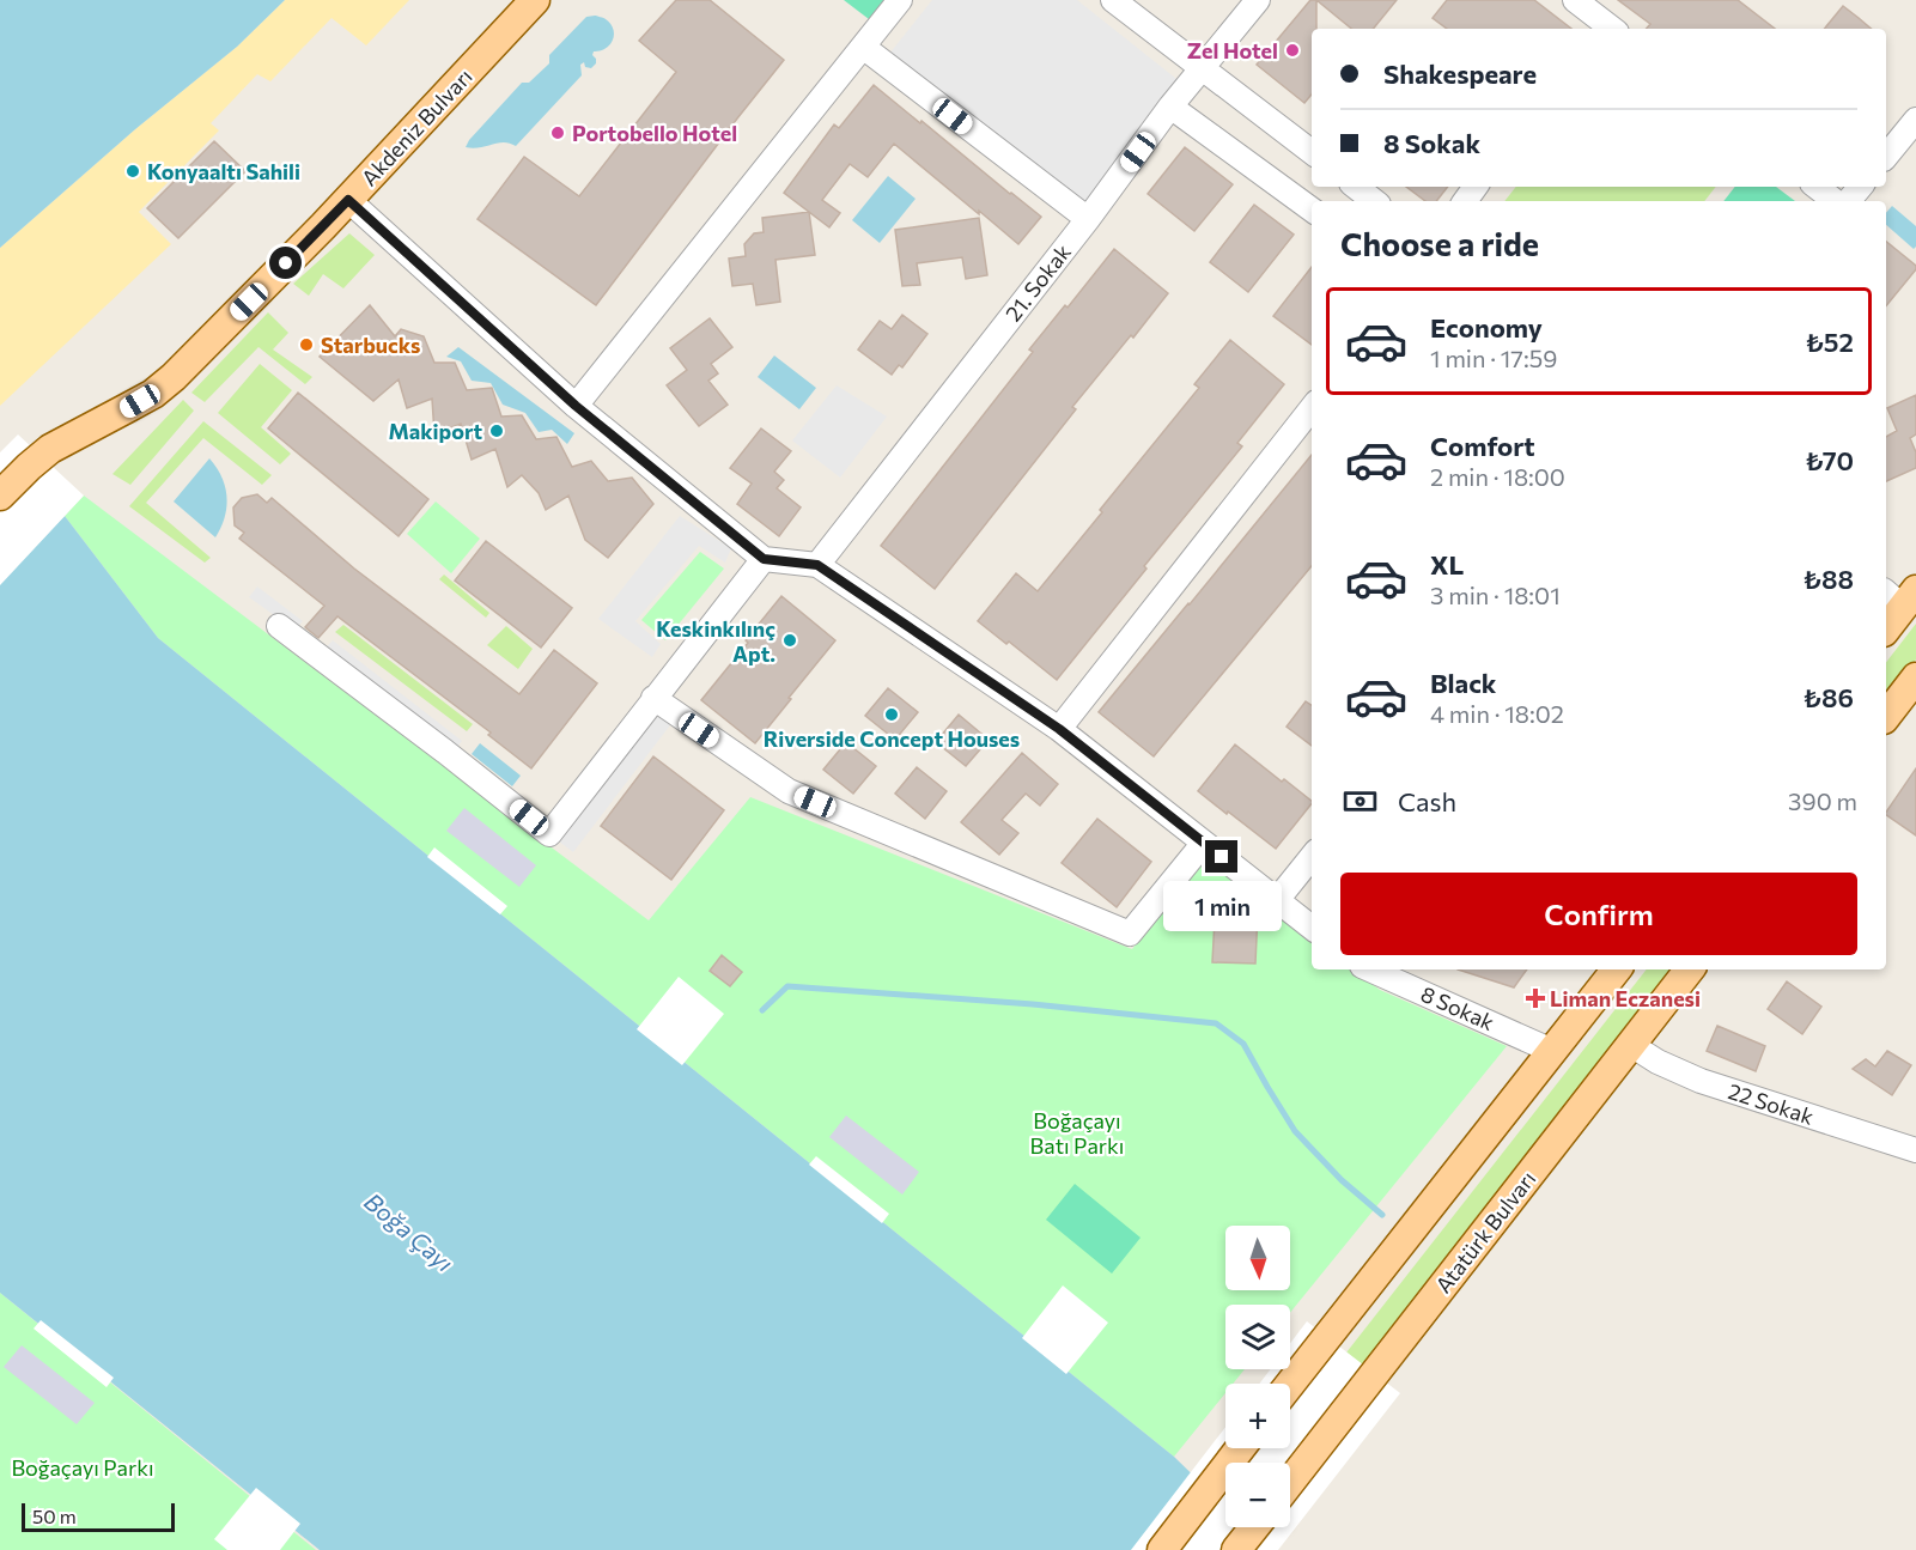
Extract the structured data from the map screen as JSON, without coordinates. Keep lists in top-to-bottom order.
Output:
{
  "streets": {
    "main road": ["Akdeniz Bulvarı", "Atatürk Bulvarı"],
    "street": ["21. Sokak", "8 Sokak", "22 Sokak"]
  },
  "crossings": [
    ["22 Sokak", "Atatürk Bulvarı"]
  ],
  "water": ["Boğa Çayı"],
  "parks": ["Boğaçayı Batı Parkı", "Boğaçayı Parkı"],
  "places": {
    "other": [
      "Zel Hotel",
      "Portobello Hotel",
      "Konyaaltı Sahili",
      "Starbucks",
      "Makiport",
      "Keskinkılınç Apt.",
      "Riverside Concept Houses"
    ],
    "health": ["Liman Eczanesi"]
  },
  "scale_bar": "50 m",
  "north": "bottom",
  "page": {
    "banner": ["Shakespeare", "8 Sokak"],
    "heading": "Choose a ride",
    "list": [
      {
        "name": "Economy",
        "note": "1 min · 17:59",
        "value": "₺52"
      },
      {
        "name": "Comfort",
        "note": "2 min · 18:00",
        "value": "₺70"
      },
      {
        "name": "XL",
        "note": "3 min · 18:01",
        "value": "₺88"
      },
      {
        "name": "Black",
        "note": "4 min · 18:02",
        "value": "₺86"
      }
    ],
    "pay": ["Cash", "390 m"],
    "buttons": "Confirm",
    "bubble": "1 min",
    "map_buttons": ["+", "−"],
    "scale": "50 m"
  }
}
